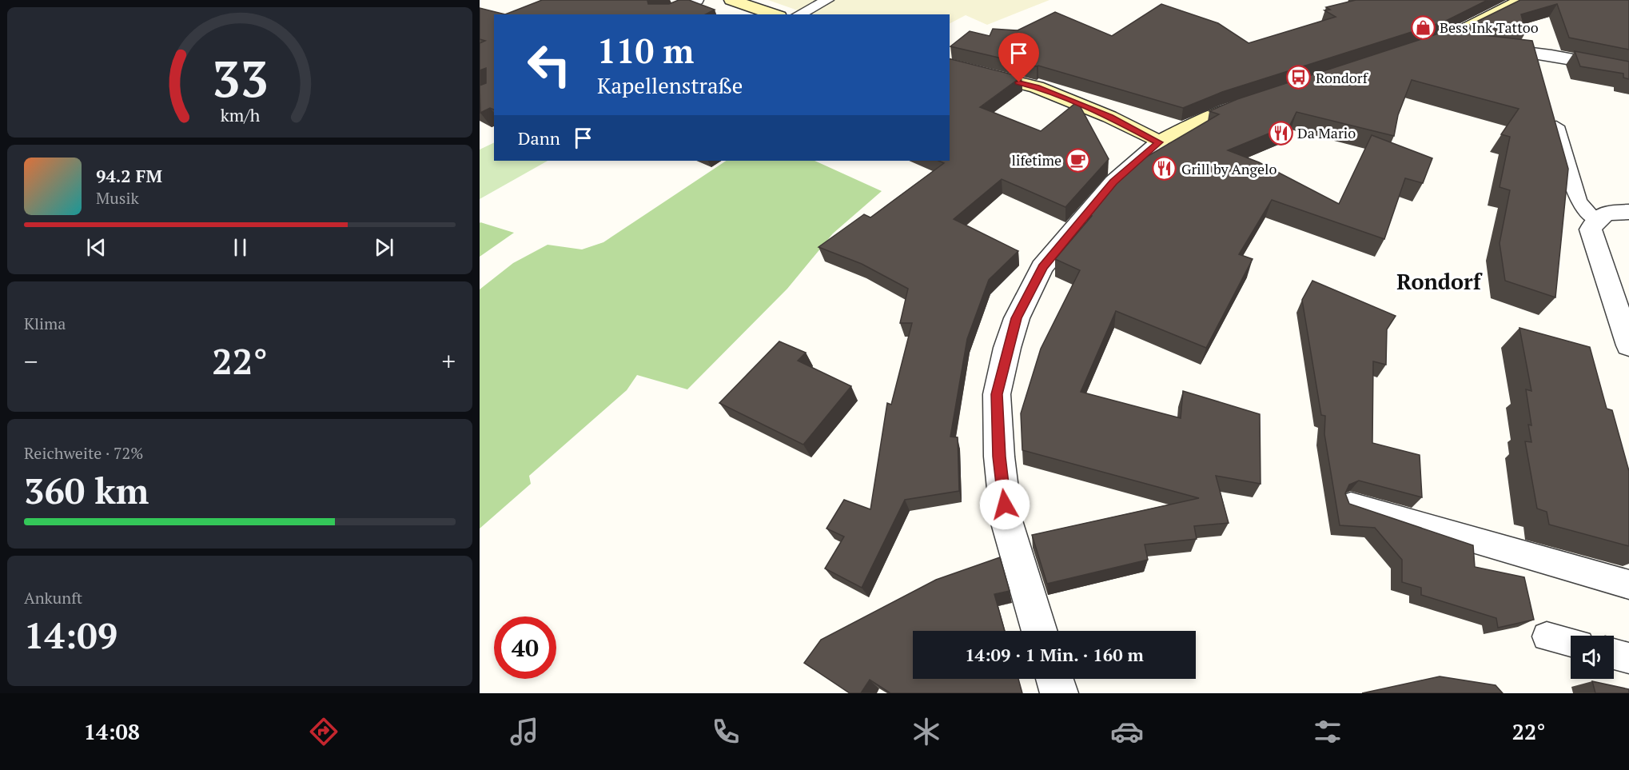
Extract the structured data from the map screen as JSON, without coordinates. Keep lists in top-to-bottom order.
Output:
{
  "districts": ["Rondorf"],
  "places": {
    "shop": ["Bess Ink Tattoo"],
    "bus stop": ["Rondorf"],
    "restaurant": ["Da Mario", "Grill by Angelo"],
    "cafe": ["lifetime"]
  },
  "page": {
    "turn": ["110 m", "Kapellenstraße"],
    "then": "Dann",
    "song": ["94.2 FM", "Musik"],
    "tile": [
      "Klima",
      ["Reichweite · 72%", "360 km"],
      ["Ankunft", "14:09"]
    ],
    "heat": ["−", "22°", "+"],
    "limit": "40",
    "trip": "14:09 · 1 Min. · 160 m",
    "tabs": ["14:08", "22°"],
    "gauge": ["33", "km/h"]
  }
}
